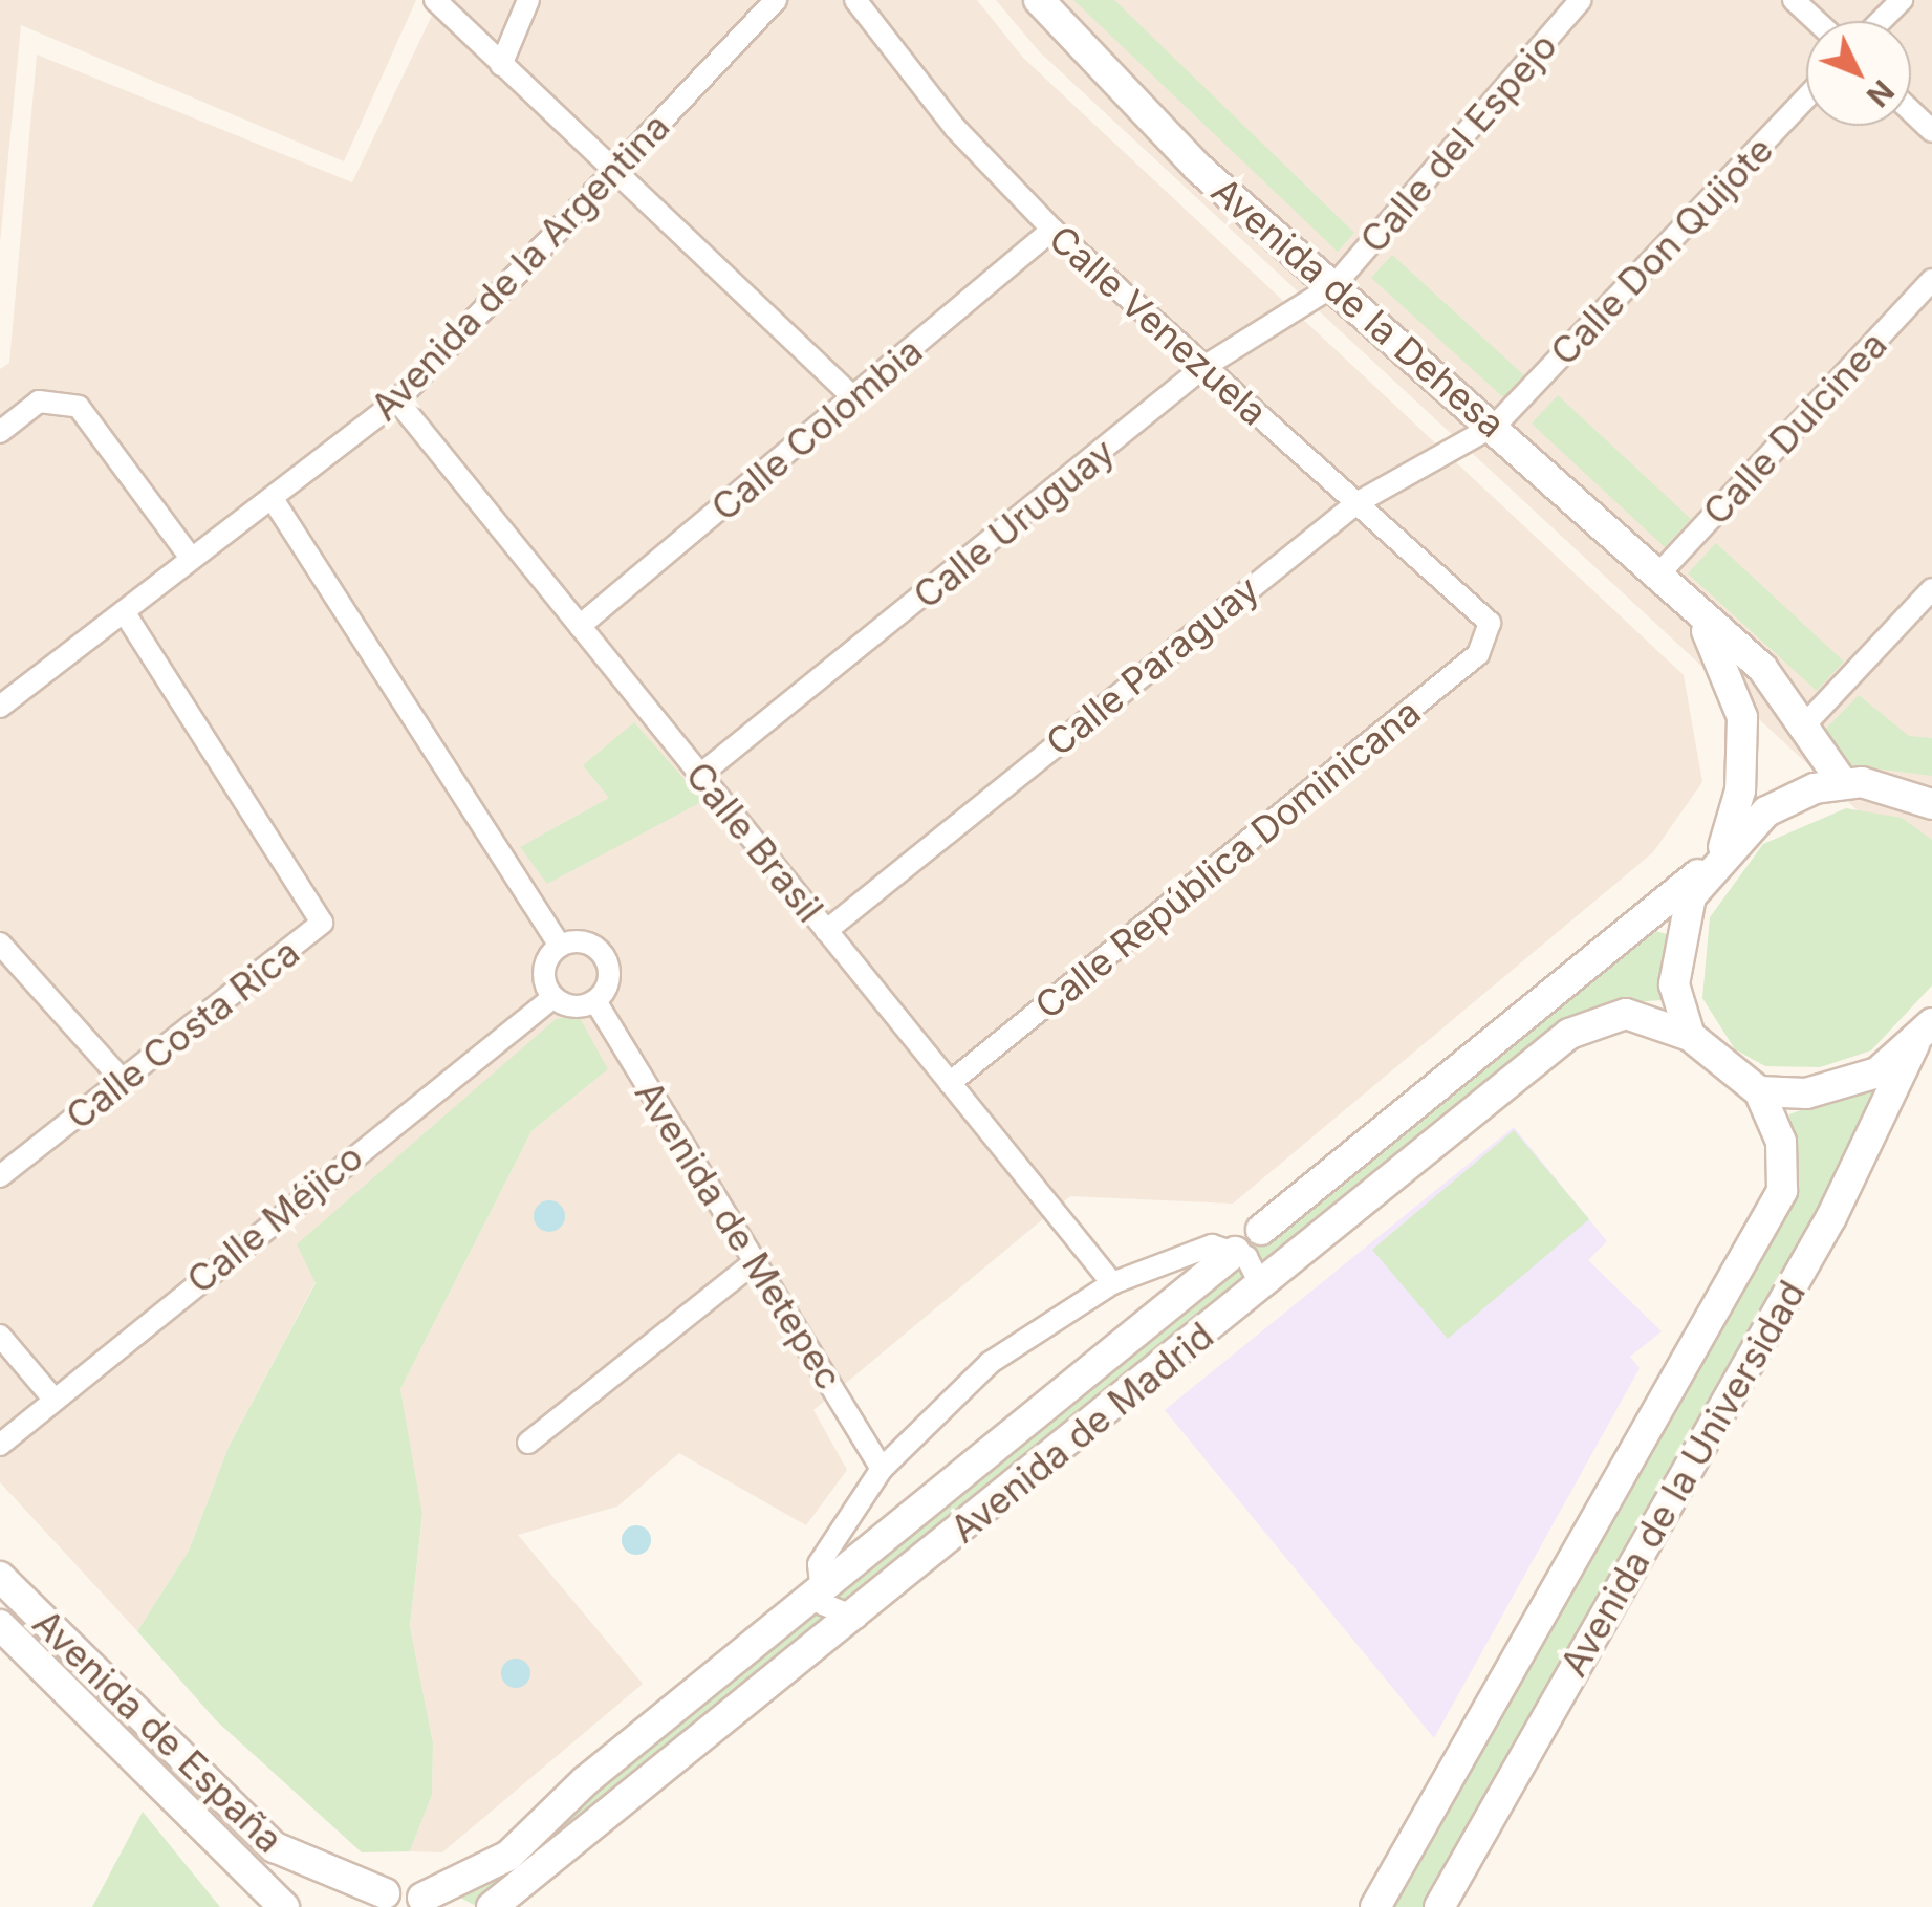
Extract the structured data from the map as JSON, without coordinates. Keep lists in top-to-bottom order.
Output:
{
  "streets": {
    "street": [
      "Calle del Espejo",
      "Calle Don Quijote",
      "Avenida de la Argentina",
      "Avenida de la Dehesa",
      "Calle Venezuela",
      "Calle Dulcinea",
      "Calle Colombia",
      "Calle Uruguay",
      "Calle Paraguay",
      "Calle Brasil",
      "Calle República Dominicana",
      "Calle Costa Rica",
      "Calle Méjico",
      "Avenida de Metepec",
      "Avenida de Madrid",
      "Avenida de la Universidad",
      "Avenida de España"
    ]
  },
  "crossings": [
    ["Calle del Espejo", "Avenida de la Dehesa"],
    ["Calle del Espejo", "Calle Uruguay"],
    ["Calle Don Quijote", "Avenida de la Dehesa"],
    ["Calle Don Quijote", "Calle Paraguay"],
    ["Avenida de la Argentina", "Calle Brasil"],
    ["Avenida de la Argentina", "Calle Costa Rica"],
    ["Avenida de la Dehesa", "Calle Dulcinea"],
    ["Avenida de la Dehesa", "Calle Uruguay"],
    ["Avenida de la Dehesa", "Calle Paraguay"],
    ["Avenida de la Dehesa", "Avenida de Madrid"],
    ["Calle Venezuela", "Calle Colombia"],
    ["Calle Venezuela", "Calle Uruguay"],
    ["Calle Venezuela", "Calle Paraguay"],
    ["Calle Venezuela", "Calle República Dominicana"],
    ["Calle Colombia", "Calle Brasil"],
    ["Calle Uruguay", "Calle Brasil"],
    ["Calle Paraguay", "Calle Brasil"],
    ["Calle Brasil", "Calle República Dominicana"],
    ["Calle Méjico", "Avenida de Metepec"]
  ],
  "north": "bottom right"
}
